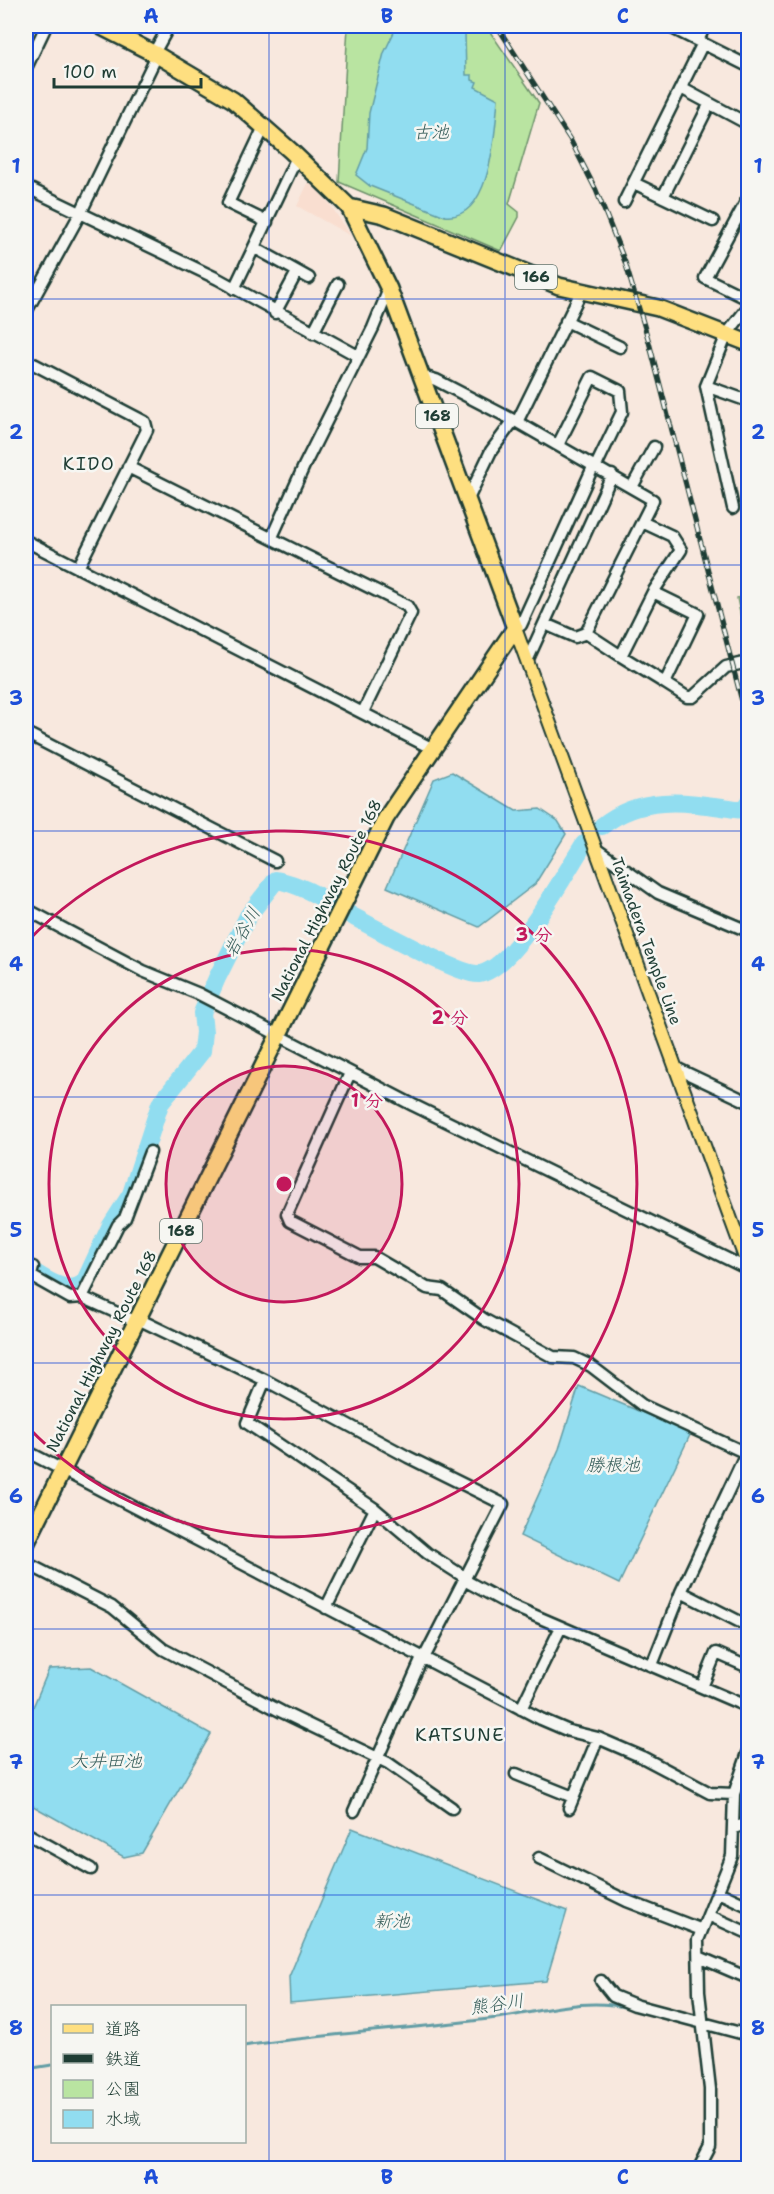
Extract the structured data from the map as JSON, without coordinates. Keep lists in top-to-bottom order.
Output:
{
  "streets": {
    "highway": ["166", "168", "National Highway Route 168"],
    "main road": ["Taimadera Temple Line"]
  },
  "crossings": [
    ["166", "168"],
    ["168", "National Highway Route 168"],
    ["168", "Taimadera Temple Line"],
    ["National Highway Route 168", "Taimadera Temple Line"]
  ],
  "districts": ["KIDO", "KATSUNE"],
  "water": [
    "古池",
    "岩谷川",
    "勝根池",
    "大井田池",
    "新池",
    "熊谷川"
  ],
  "legend": [
    "道路",
    "鉄道",
    "公園",
    "水域"
  ],
  "scale_bar": "100 m",
  "grid": {
    "columns": ["A", "B", "C"],
    "rows": [
      "1",
      "2",
      "3",
      "4",
      "5",
      "6",
      "7",
      "8"
    ]
  },
  "rings": ["3 分", "2 分", "1 分"]
}
